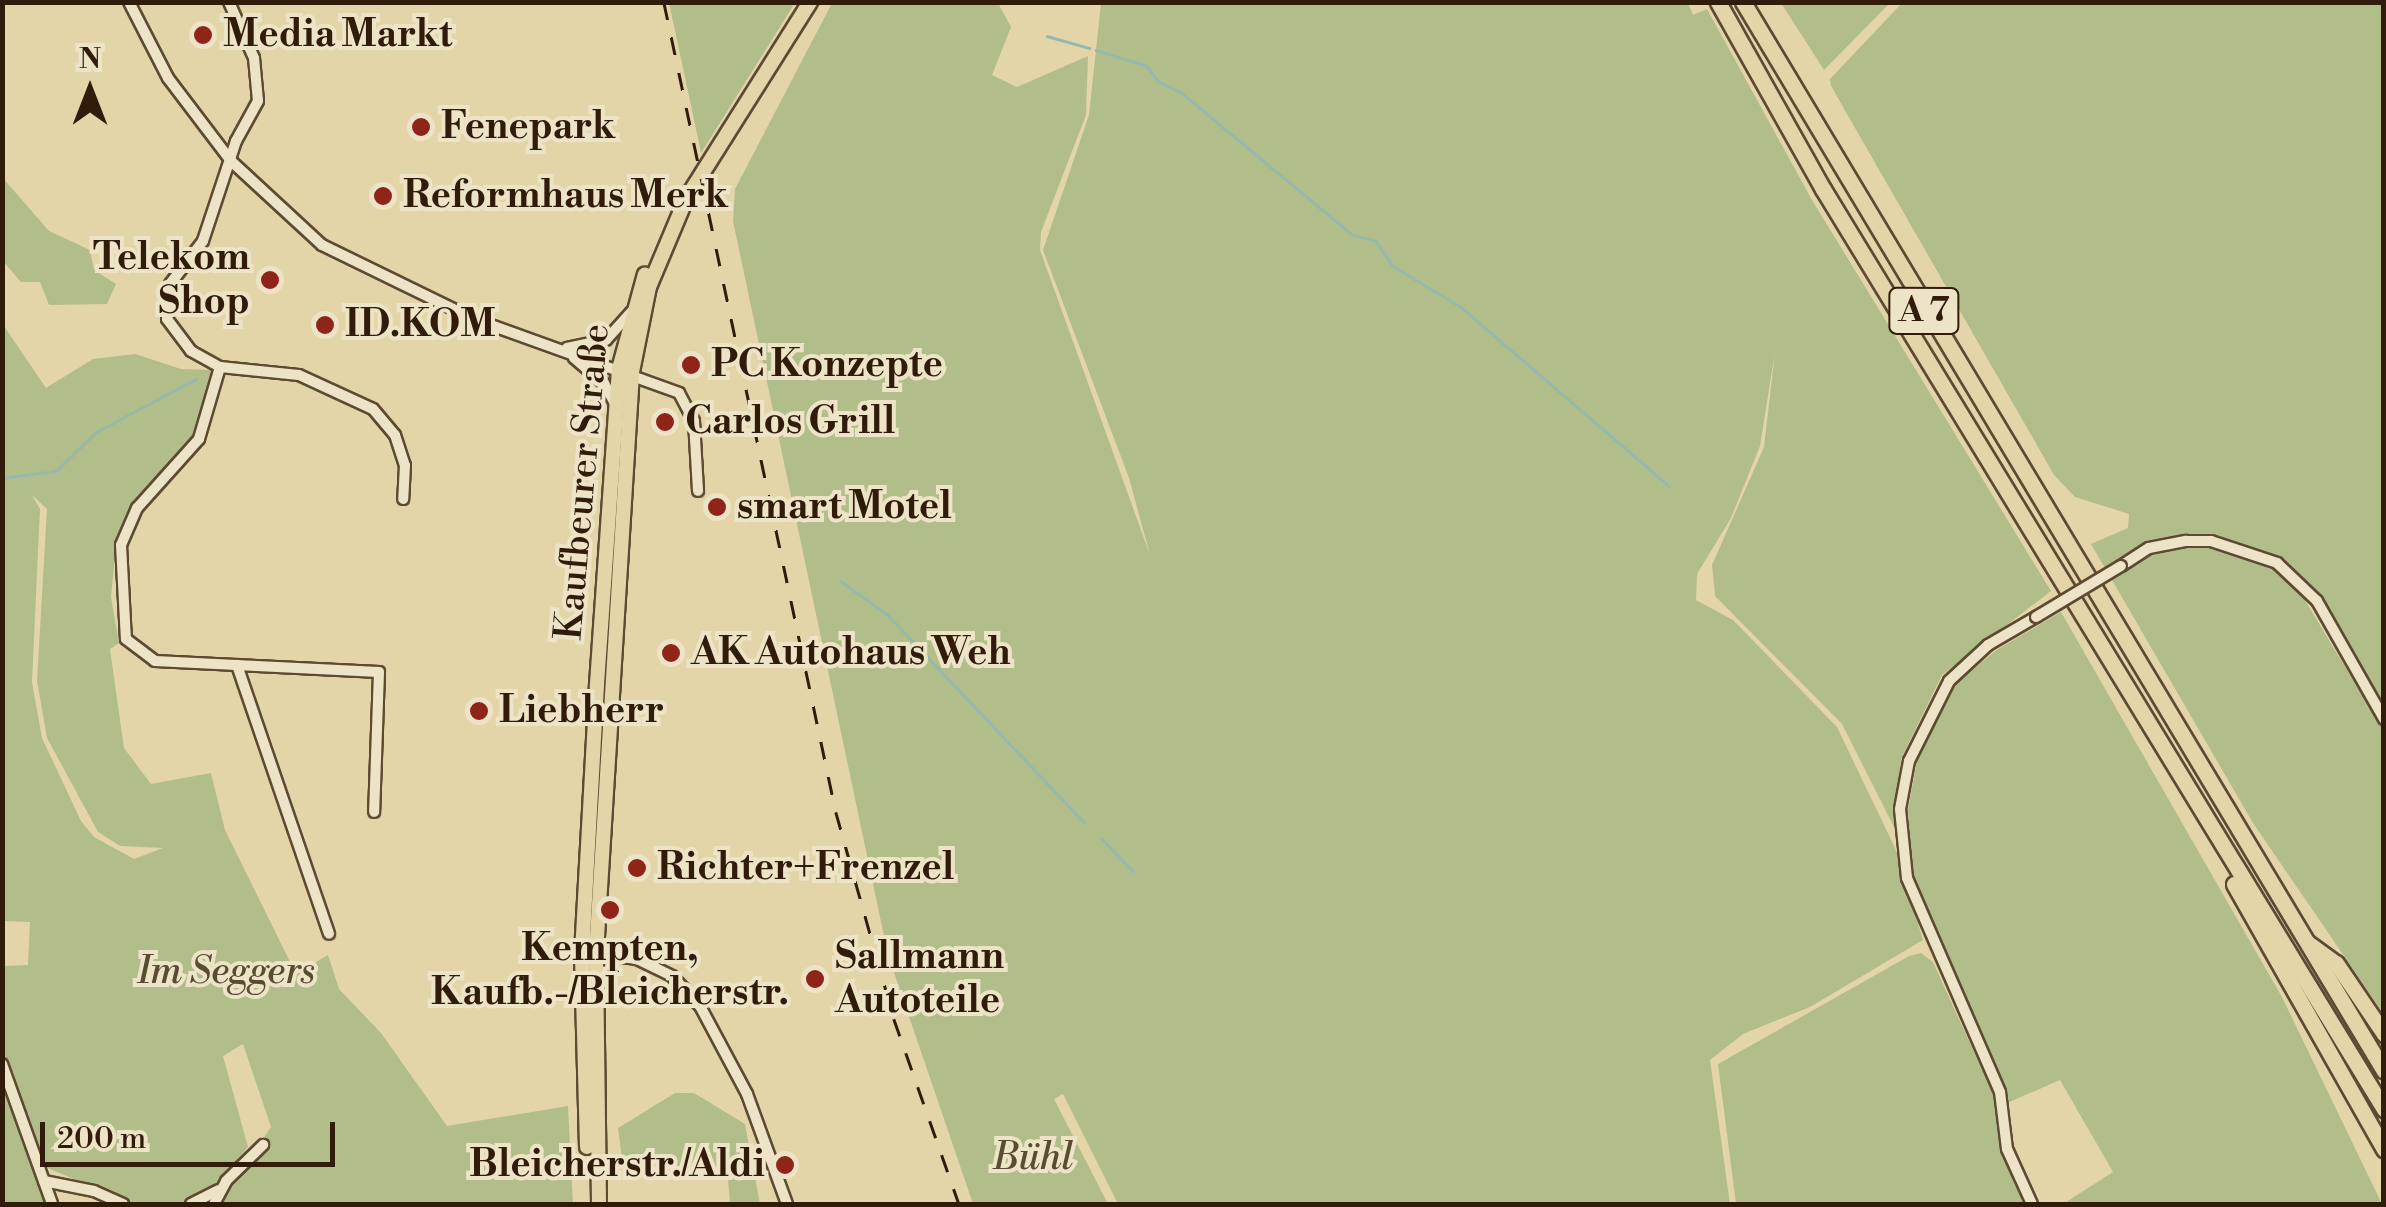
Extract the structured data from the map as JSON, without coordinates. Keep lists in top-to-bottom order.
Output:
{
  "streets": {
    "highway": ["A 7"],
    "main road": ["Kaufbeurer Straße"]
  },
  "parks": ["Im Seggers", "Bühl"],
  "places": [
    "Media Markt",
    "Fenepark",
    "Reformhaus Merk",
    "Telekom Shop",
    "ID.KOM",
    "PC Konzepte",
    "Carlos Grill",
    "smart Motel",
    "AK Autohaus Weh",
    "Liebherr",
    "Richter+Frenzel",
    "Kempten, Kaufb.-/Bleicherstr.",
    "Sallmann Autoteile",
    "Bleicherstr./Aldi"
  ],
  "scale_bar": "200 m",
  "north": "top"
}
